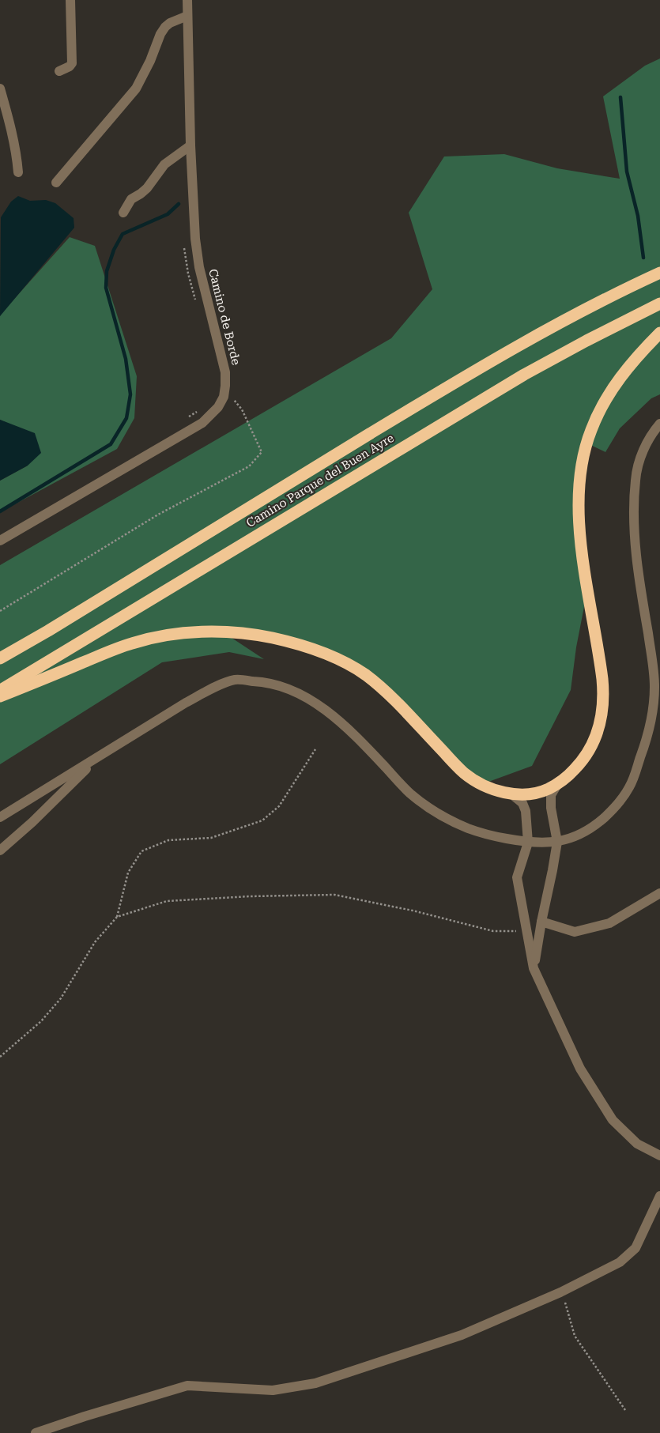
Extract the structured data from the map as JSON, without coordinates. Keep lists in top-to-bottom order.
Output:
{
  "streets": {
    "highway": ["Camino Parque del Buen Ayre"],
    "street": ["Camino de Borde"]
  }
}
